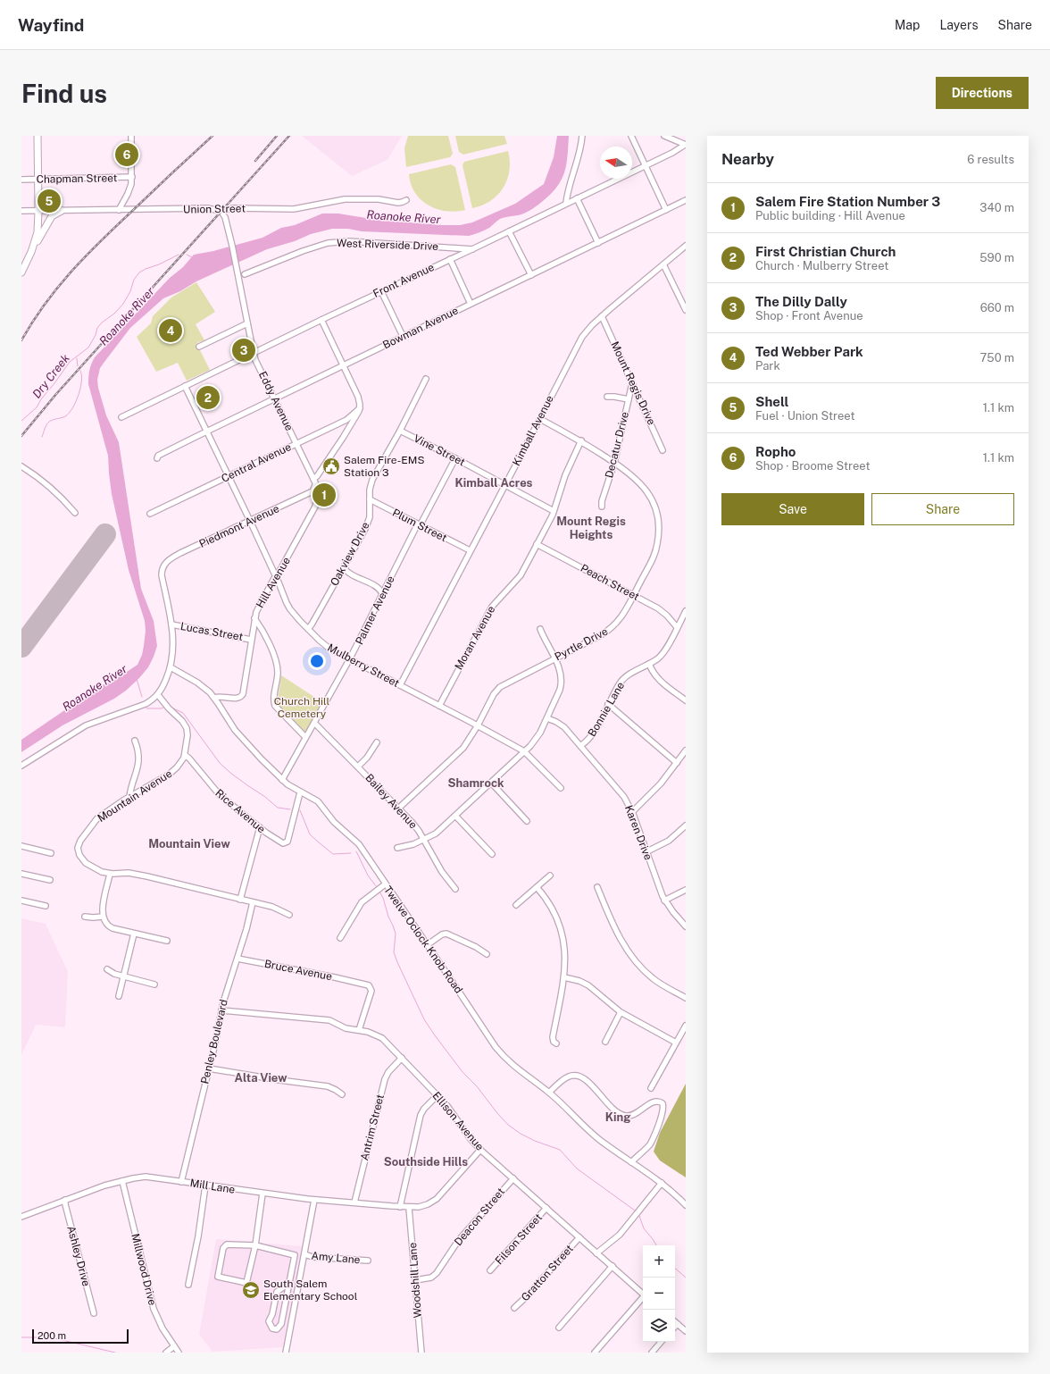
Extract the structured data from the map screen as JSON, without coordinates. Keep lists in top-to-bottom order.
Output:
{
  "streets": {
    "street": [
      "Chapman Street",
      "Union Street",
      "West Riverside Drive",
      "Front Avenue",
      "Bowman Avenue",
      "Mount Regis Drive",
      "Eddy Avenue",
      "Kimball Avenue",
      "Decatur Drive",
      "Vine Street",
      "Central Avenue",
      "Plum Street",
      "Piedmont Avenue",
      "Oakview Drive",
      "Hill Avenue",
      "Peach Street",
      "Palmer Avenue",
      "Lucas Street",
      "Moran Avenue",
      "Pyrtle Drive",
      "Mulberry Street",
      "Bonnie Lane",
      "Mountain Avenue",
      "Bailey Avenue",
      "Rice Avenue",
      "Karen Drive",
      "Twelve Oclock Knob Road",
      "Bruce Avenue",
      "Penley Boulevard",
      "Ellison Avenue",
      "Antrim Street",
      "Mill Lane",
      "Deacon Street",
      "Filson Street",
      "Ashley Drive",
      "Amy Lane",
      "Millwood Drive",
      "Gratton Street",
      "Woodshill Lane"
    ]
  },
  "crossings": [
    ["Union Street", "Eddy Avenue"],
    ["West Riverside Drive", "Front Avenue"],
    ["Front Avenue", "Eddy Avenue"],
    ["Front Avenue", "Mulberry Street"],
    ["Bowman Avenue", "Eddy Avenue"],
    ["Bowman Avenue", "Mulberry Street"],
    ["Mount Regis Drive", "Kimball Avenue"],
    ["Mount Regis Drive", "Decatur Drive"],
    ["Eddy Avenue", "Central Avenue"],
    ["Eddy Avenue", "Piedmont Avenue"],
    ["Eddy Avenue", "Hill Avenue"],
    ["Kimball Avenue", "Vine Street"],
    ["Kimball Avenue", "Plum Street"],
    ["Kimball Avenue", "Pyrtle Drive"],
    ["Kimball Avenue", "Mulberry Street"],
    ["Decatur Drive", "Pyrtle Drive"],
    ["Vine Street", "Oakview Drive"],
    ["Vine Street", "Palmer Avenue"],
    ["Vine Street", "Moran Avenue"],
    ["Central Avenue", "Mulberry Street"],
    ["Plum Street", "Oakview Drive"],
    ["Plum Street", "Palmer Avenue"],
    ["Piedmont Avenue", "Hill Avenue"],
    ["Piedmont Avenue", "Lucas Street"],
    ["Piedmont Avenue", "Mulberry Street"],
    ["Oakview Drive", "Mulberry Street"],
    ["Hill Avenue", "Lucas Street"],
    ["Hill Avenue", "Mulberry Street"],
    ["Hill Avenue", "Twelve Oclock Knob Road"],
    ["Peach Street", "Moran Avenue"],
    ["Peach Street", "Pyrtle Drive"],
    ["Peach Street", "Bonnie Lane"],
    ["Palmer Avenue", "Mulberry Street"],
    ["Palmer Avenue", "Bailey Avenue"],
    ["Palmer Avenue", "Twelve Oclock Knob Road"],
    ["Moran Avenue", "Pyrtle Drive"],
    ["Moran Avenue", "Mulberry Street"],
    ["Pyrtle Drive", "Mulberry Street"],
    ["Pyrtle Drive", "Bailey Avenue"],
    ["Bonnie Lane", "Karen Drive"],
    ["Mountain Avenue", "Rice Avenue"],
    ["Mountain Avenue", "Penley Boulevard"],
    ["Rice Avenue", "Twelve Oclock Knob Road"],
    ["Bruce Avenue", "Penley Boulevard"],
    ["Bruce Avenue", "Ellison Avenue"],
    ["Penley Boulevard", "Ellison Avenue"],
    ["Penley Boulevard", "Mill Lane"],
    ["Ellison Avenue", "Antrim Street"],
    ["Ellison Avenue", "Mill Lane"],
    ["Ellison Avenue", "Deacon Street"],
    ["Ellison Avenue", "Filson Street"],
    ["Ellison Avenue", "Gratton Street"],
    ["Antrim Street", "Mill Lane"],
    ["Mill Lane", "Ashley Drive"],
    ["Mill Lane", "Amy Lane"],
    ["Mill Lane", "Millwood Drive"],
    ["Mill Lane", "Woodshill Lane"],
    ["Deacon Street", "Woodshill Lane"]
  ],
  "districts": [
    "Kimball Acres",
    "Mount Regis Heights",
    "Shamrock",
    "Mountain View",
    "Alta View",
    "King",
    "Southside Hills"
  ],
  "water": ["Roanoke River", "Dry Creek"],
  "parks": ["Church Hill Cemetery"],
  "places": {
    "public building": ["Salem Fire-EMS Station 3"],
    "school or university": ["South Salem Elementary School"]
  },
  "scale_bar": "200 m",
  "north": "left",
  "page": {
    "header": "Wayfind",
    "nav": ["Map", "Layers", "Share"],
    "buttons": [
      "Directions",
      ["Save", "Share"]
    ],
    "title": "Find us",
    "heading": ["Nearby", "6 results"],
    "pins": [
      "6",
      "5",
      "4",
      "3",
      "2",
      "1"
    ],
    "list": [
      {
        "mark": "1",
        "name": "Salem Fire Station Number 3",
        "note": "Public building · Hill Avenue",
        "value": "340 m"
      },
      {
        "mark": "2",
        "name": "First Christian Church",
        "note": "Church · Mulberry Street",
        "value": "590 m"
      },
      {
        "mark": "3",
        "name": "The Dilly Dally",
        "note": "Shop · Front Avenue",
        "value": "660 m"
      },
      {
        "mark": "4",
        "name": "Ted Webber Park",
        "note": "Park",
        "value": "750 m"
      },
      {
        "mark": "5",
        "name": "Shell",
        "note": "Fuel · Union Street",
        "value": "1.1 km"
      },
      {
        "mark": "6",
        "name": "Ropho",
        "note": "Shop · Broome Street",
        "value": "1.1 km"
      }
    ],
    "map_buttons": ["+", "−"],
    "scale": "200 m"
  }
}
